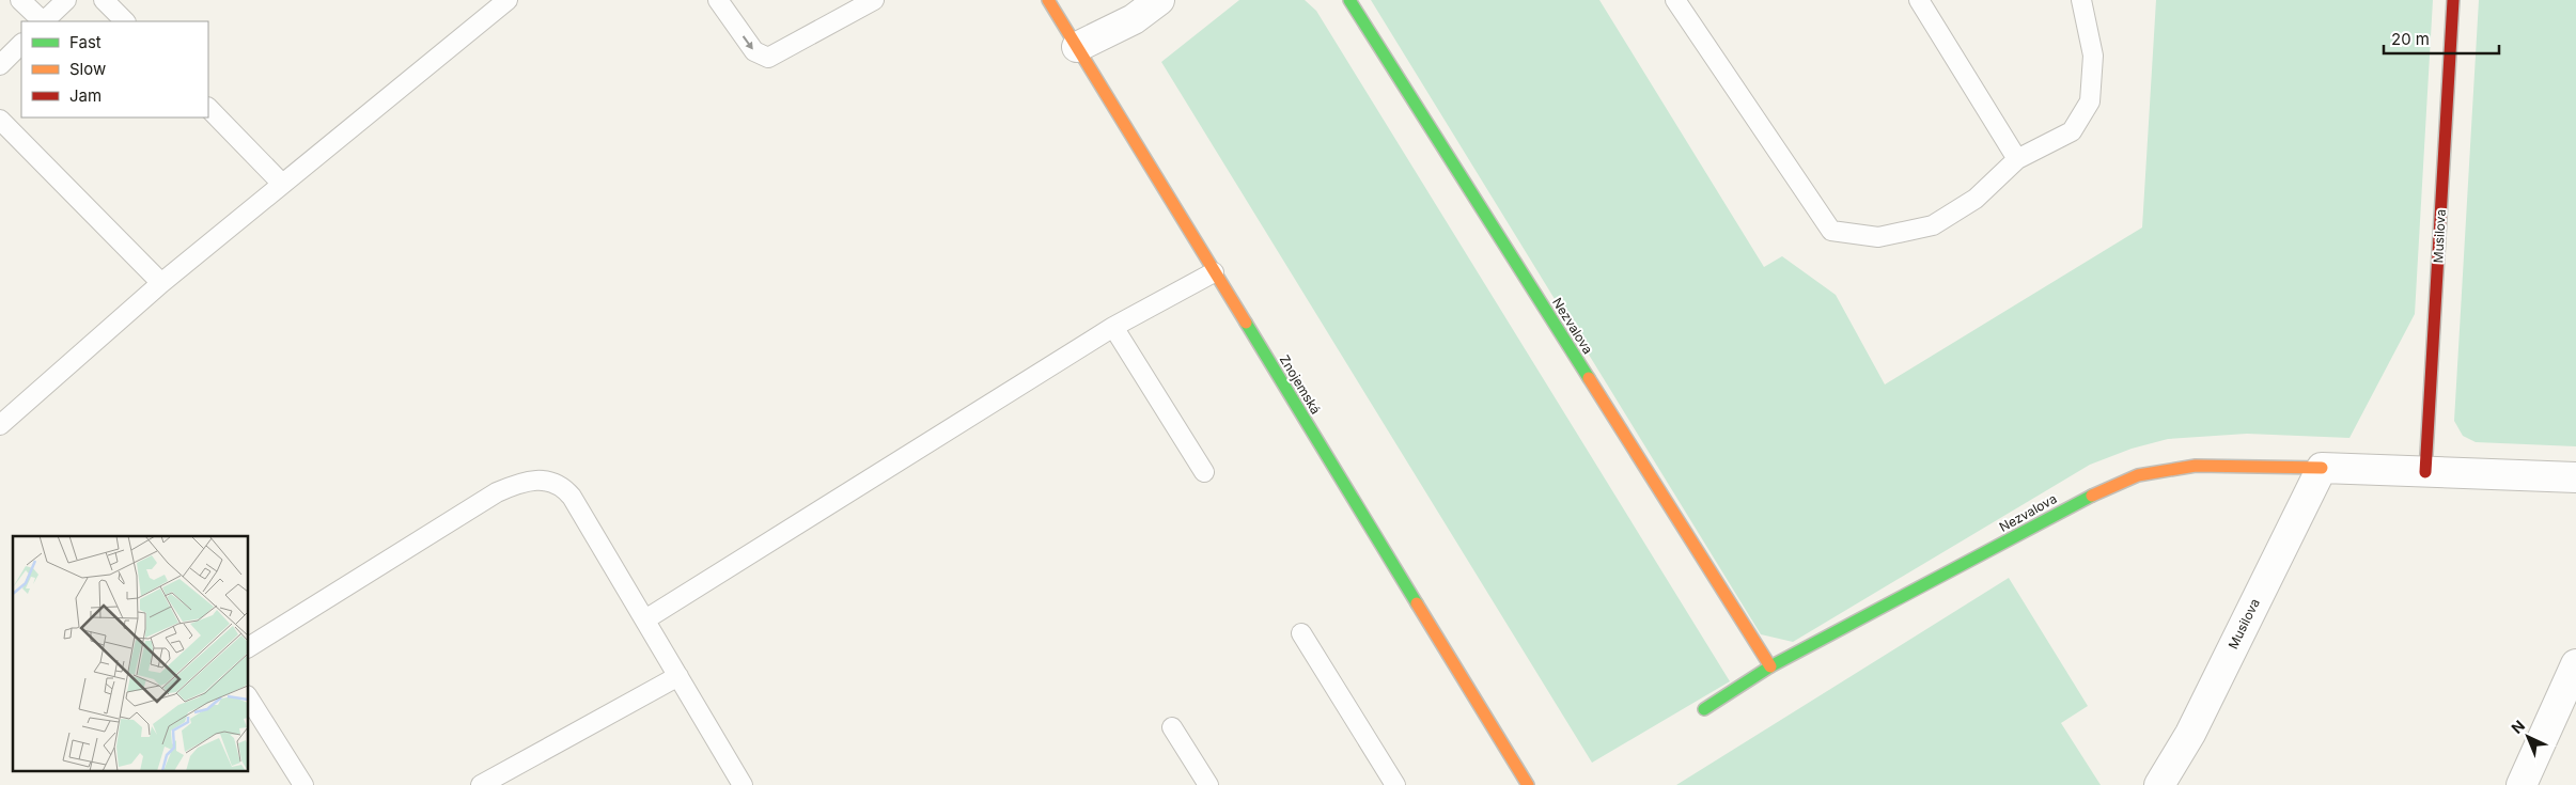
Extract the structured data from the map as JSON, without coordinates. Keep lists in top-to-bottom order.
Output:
{
  "streets": {
    "street": ["Musilova", "Nezvalova", "Znojemská"]
  },
  "crossings": [
    ["Musilova", "Nezvalova"]
  ],
  "legend": ["Fast", "Slow", "Jam"],
  "scale_bar": "20 m",
  "north": "top left"
}
